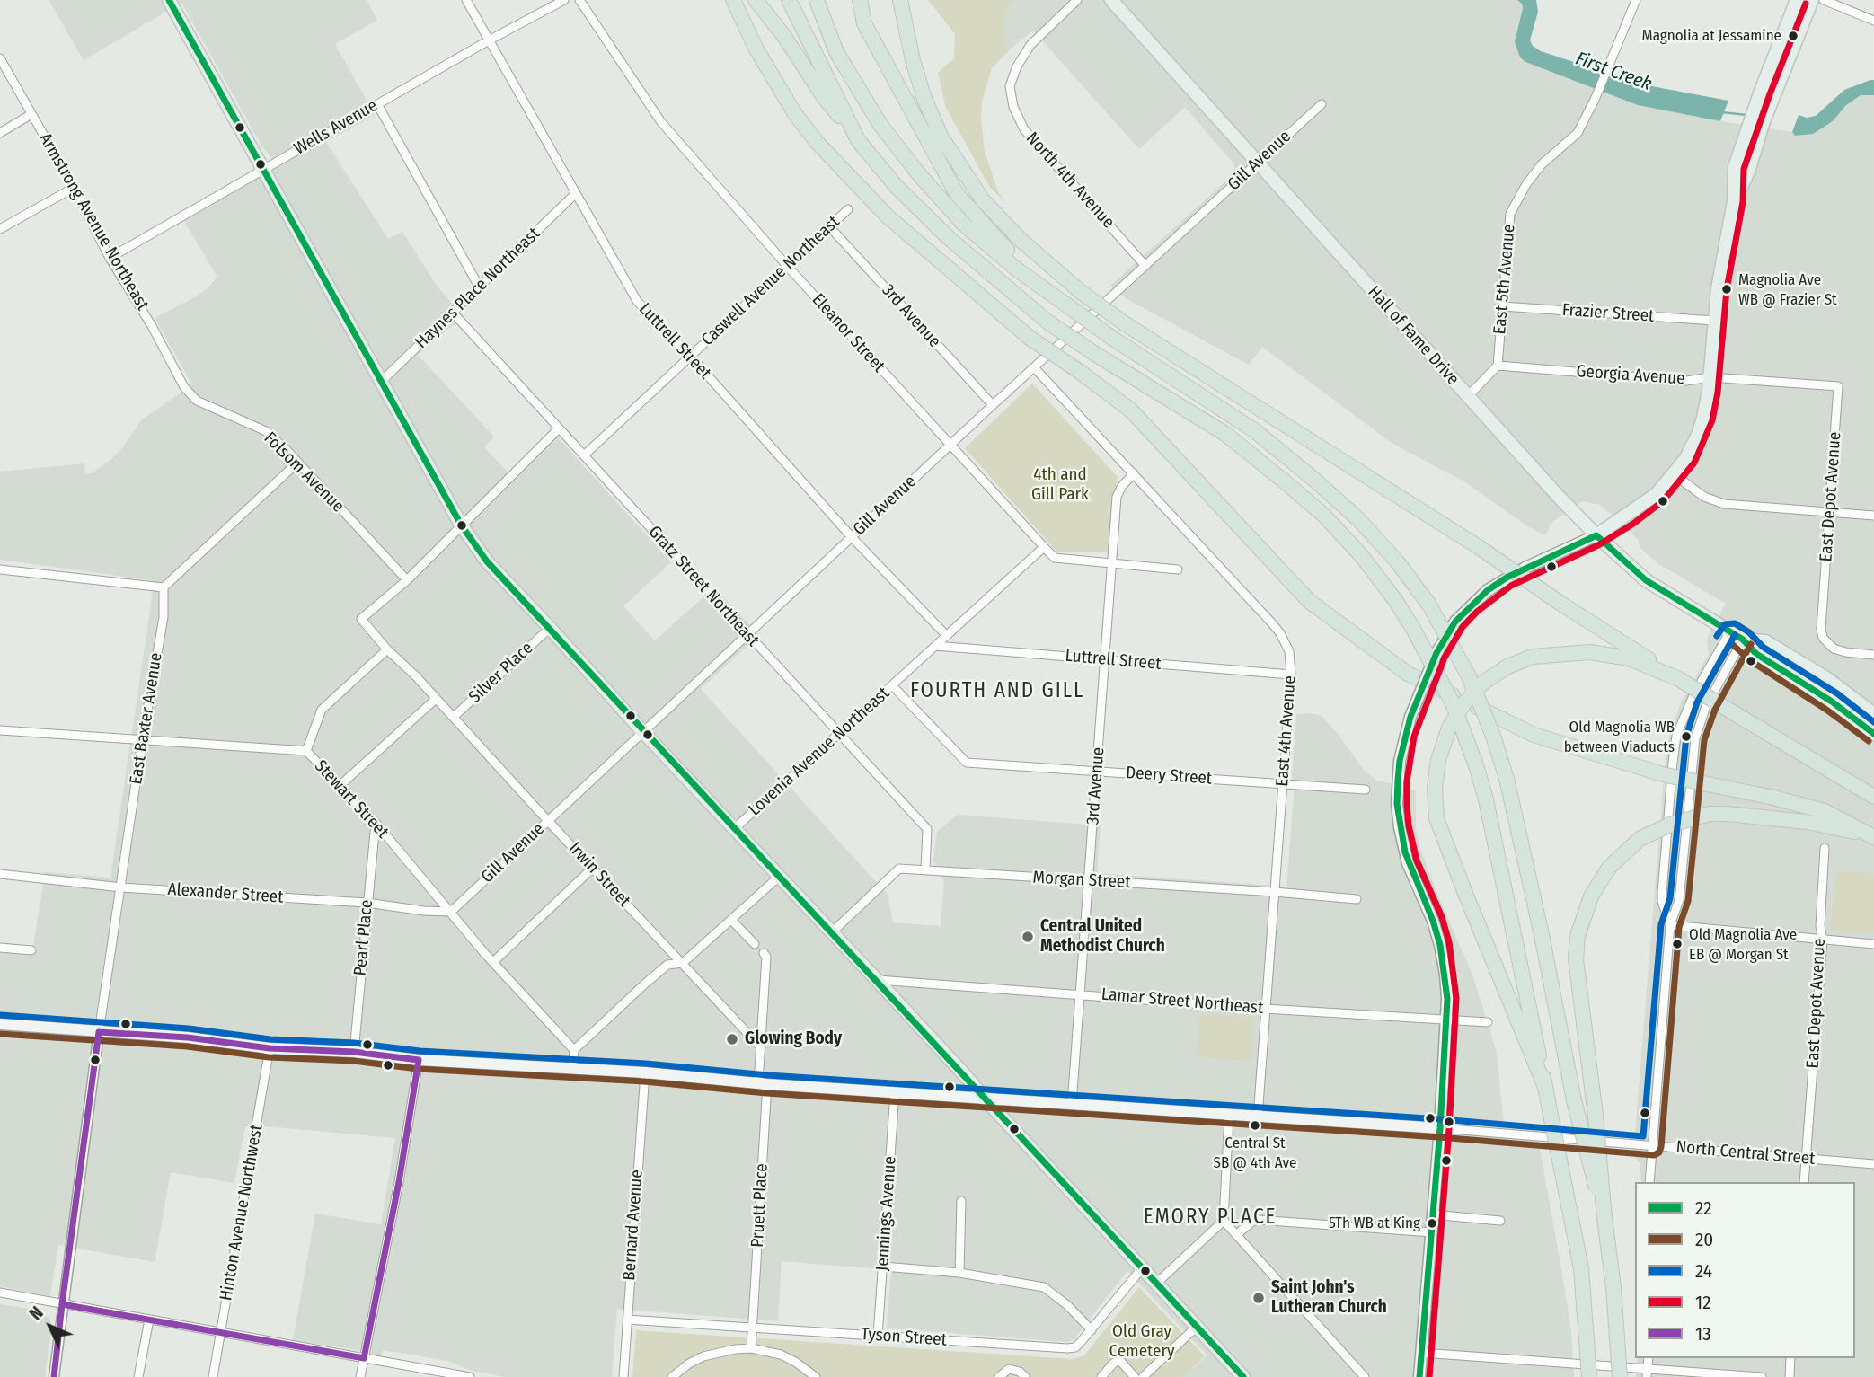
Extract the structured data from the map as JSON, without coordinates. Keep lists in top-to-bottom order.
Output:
{
  "streets": {
    "main road": ["Hall of Fame Drive", "North Central Street"],
    "street": [
      "Wells Avenue",
      "Gill Avenue",
      "North 4th Avenue",
      "Armstrong Avenue Northeast",
      "East 5th Avenue",
      "Caswell Avenue Northeast",
      "Haynes Place Northeast",
      "Frazier Street",
      "3rd Avenue",
      "Eleanor Street",
      "Luttrell Street",
      "Georgia Avenue",
      "Folsom Avenue",
      "East Depot Avenue",
      "Gratz Street Northeast",
      "Silver Place",
      "East Baxter Avenue",
      "East 4th Avenue",
      "Lovenia Avenue Northeast",
      "Deery Street",
      "Stewart Street",
      "Irwin Street",
      "Morgan Street",
      "Alexander Street",
      "Pearl Place",
      "Lamar Street Northeast",
      "Pruett Place",
      "Hinton Avenue Northwest",
      "Jennings Avenue",
      "Bernard Avenue",
      "Tyson Street"
    ]
  },
  "crossings": [
    ["Wells Avenue", "Armstrong Avenue Northeast"],
    ["Wells Avenue", "Luttrell Street"],
    ["Gill Avenue", "North 4th Avenue"],
    ["Gill Avenue", "3rd Avenue"],
    ["Gill Avenue", "Eleanor Street"],
    ["Gill Avenue", "Hall of Fame Drive"],
    ["Gill Avenue", "Luttrell Street"],
    ["Gill Avenue", "Gratz Street Northeast"],
    ["Gill Avenue", "East 4th Avenue"],
    ["Gill Avenue", "Stewart Street"],
    ["Gill Avenue", "Irwin Street"],
    ["Gill Avenue", "Alexander Street"],
    ["Armstrong Avenue Northeast", "Folsom Avenue"],
    ["East 5th Avenue", "Frazier Street"],
    ["East 5th Avenue", "Georgia Avenue"],
    ["Caswell Avenue Northeast", "3rd Avenue"],
    ["Caswell Avenue Northeast", "Eleanor Street"],
    ["Caswell Avenue Northeast", "Luttrell Street"],
    ["Caswell Avenue Northeast", "Gratz Street Northeast"],
    ["Haynes Place Northeast", "Luttrell Street"],
    ["Haynes Place Northeast", "Gratz Street Northeast"],
    ["3rd Avenue", "Eleanor Street"],
    ["3rd Avenue", "Luttrell Street"],
    ["3rd Avenue", "East 4th Avenue"],
    ["3rd Avenue", "Deery Street"],
    ["3rd Avenue", "Morgan Street"],
    ["3rd Avenue", "Lamar Street Northeast"],
    ["3rd Avenue", "North Central Street"],
    ["Eleanor Street", "Lovenia Avenue Northeast"],
    ["Luttrell Street", "East 4th Avenue"],
    ["Luttrell Street", "Lovenia Avenue Northeast"],
    ["Georgia Avenue", "East Depot Avenue"],
    ["Folsom Avenue", "Irwin Street"],
    ["East Depot Avenue", "North Central Street"],
    ["Gratz Street Northeast", "Lovenia Avenue Northeast"],
    ["Gratz Street Northeast", "Morgan Street"],
    ["Silver Place", "Irwin Street"],
    ["East Baxter Avenue", "Stewart Street"],
    ["East Baxter Avenue", "Alexander Street"],
    ["East Baxter Avenue", "North Central Street"],
    ["East 4th Avenue", "Deery Street"],
    ["East 4th Avenue", "Morgan Street"],
    ["East 4th Avenue", "Lamar Street Northeast"],
    ["East 4th Avenue", "North Central Street"],
    ["Lovenia Avenue Northeast", "Deery Street"],
    ["Stewart Street", "Alexander Street"],
    ["Stewart Street", "Pearl Place"],
    ["Irwin Street", "Pruett Place"],
    ["Alexander Street", "Pearl Place"],
    ["Pearl Place", "North Central Street"],
    ["North Central Street", "Pruett Place"],
    ["North Central Street", "Hinton Avenue Northwest"],
    ["North Central Street", "Jennings Avenue"],
    ["North Central Street", "Bernard Avenue"],
    ["Pruett Place", "Tyson Street"],
    ["Jennings Avenue", "Tyson Street"],
    ["Bernard Avenue", "Tyson Street"]
  ],
  "districts": ["FOURTH AND GILL", "EMORY PLACE"],
  "water": ["First Creek"],
  "parks": ["4th and Gill Park", "Old Gray Cemetery"],
  "places": [
    "Magnolia at Jessamine",
    "Magnolia Ave WB @ Frazier St",
    "Old Magnolia WB between Viaducts",
    "Central United Methodist Church",
    "Old Magnolia Ave EB @ Morgan St",
    "Glowing Body",
    "Central St SB @ 4th Ave",
    "5Th WB at King",
    "Saint John's Lutheran Church"
  ],
  "lines": [
    "transit line 22",
    "transit line 12",
    "transit line 24",
    "transit line 20",
    "transit line 13"
  ],
  "legend": [
    "22",
    "20",
    "24",
    "12",
    "13"
  ],
  "north": "top left"
}
